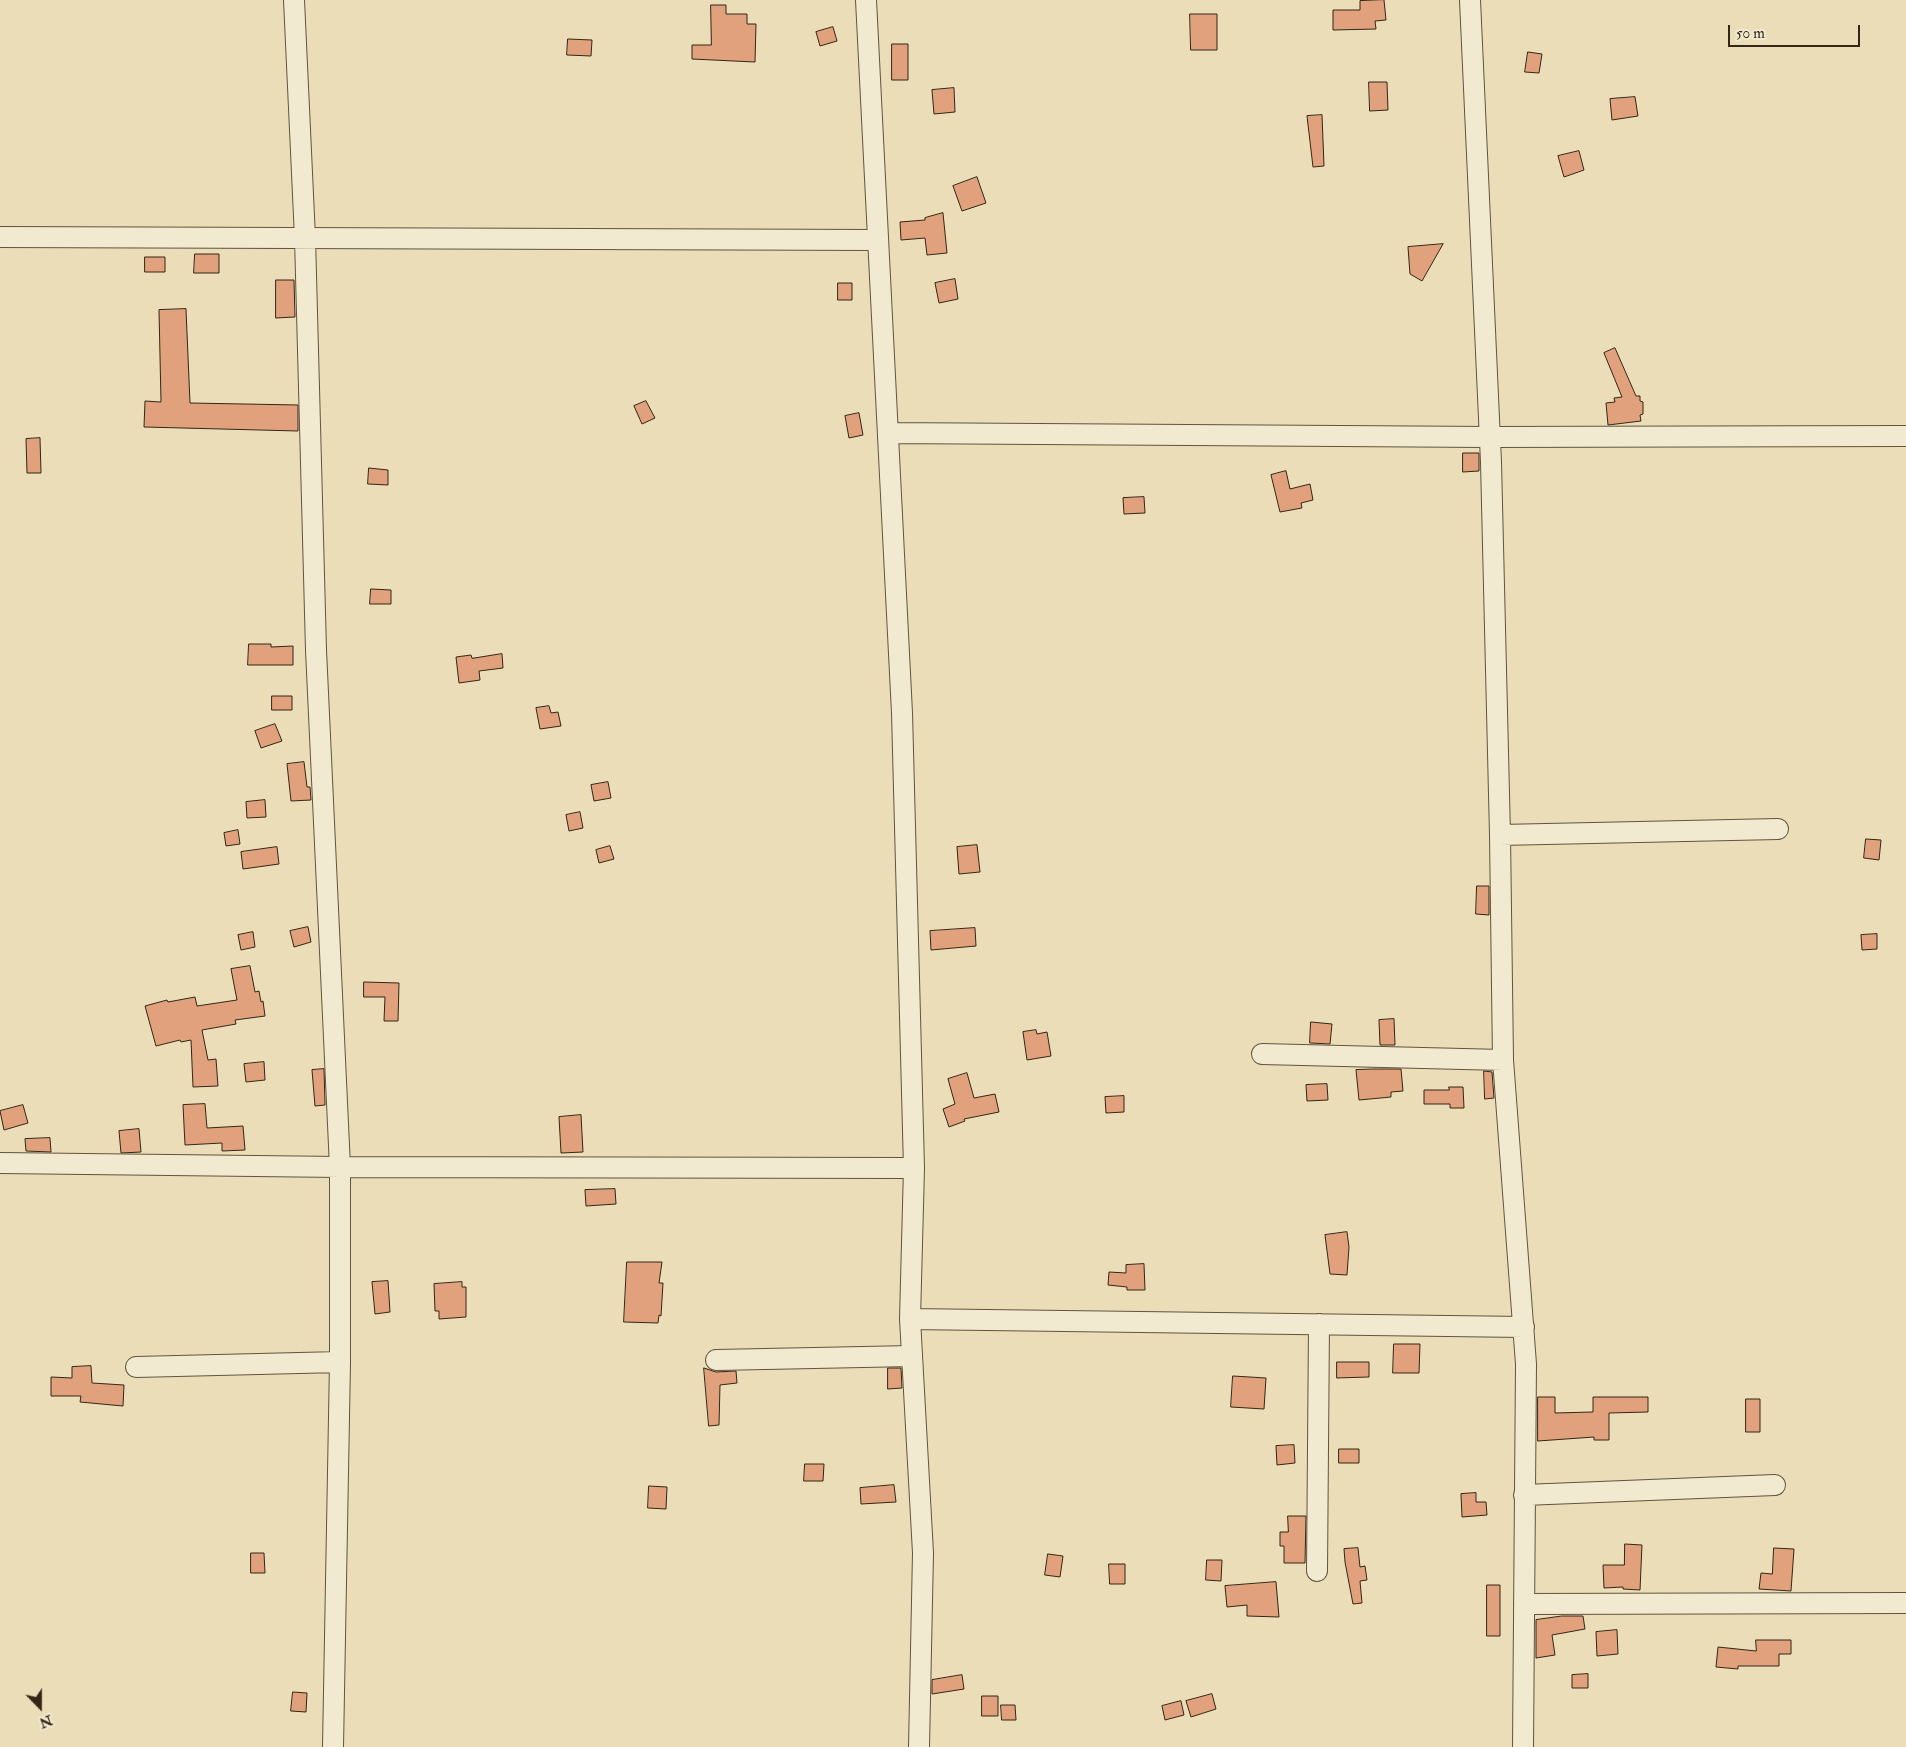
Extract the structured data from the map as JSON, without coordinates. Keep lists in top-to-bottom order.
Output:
{
  "scale_bar": "50 m",
  "north": "bottom"
}
